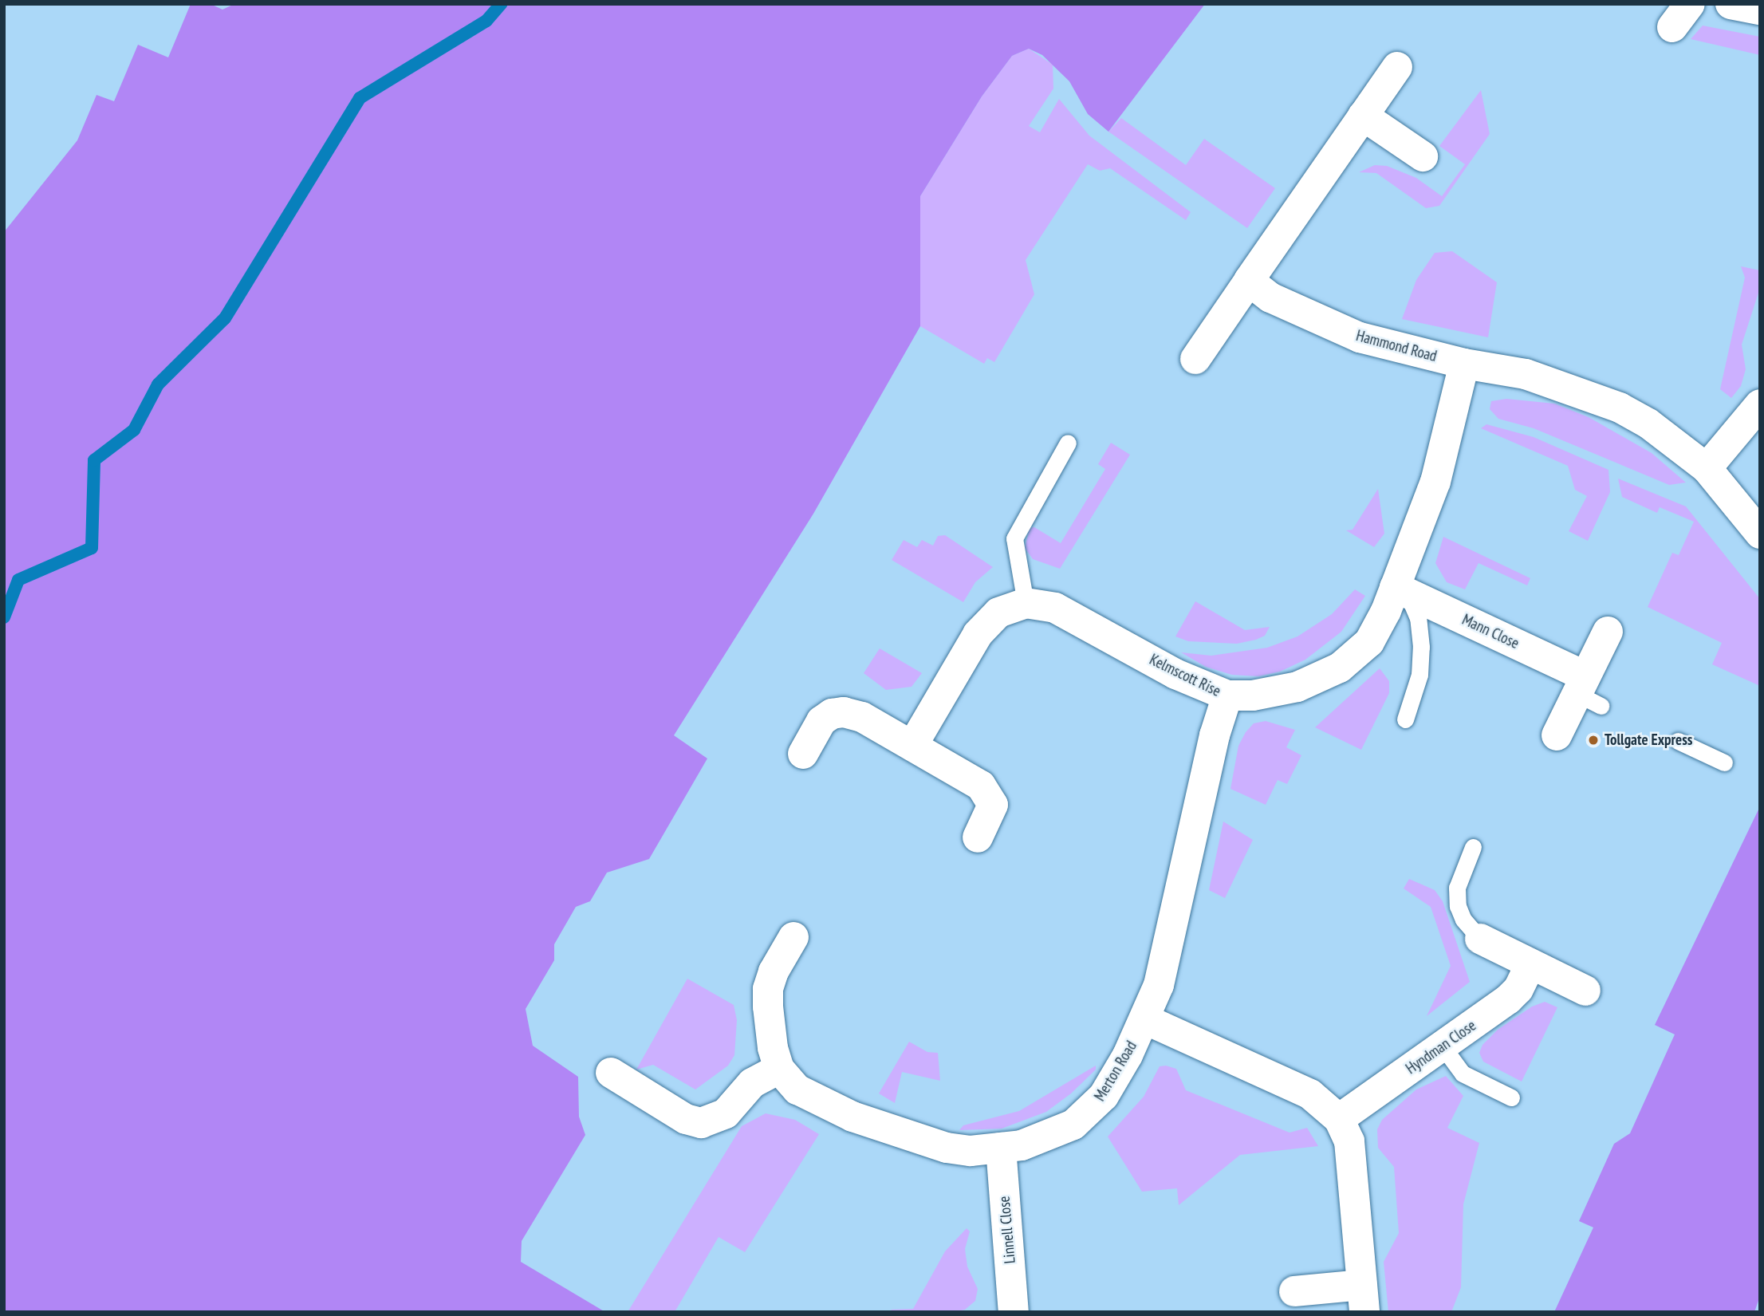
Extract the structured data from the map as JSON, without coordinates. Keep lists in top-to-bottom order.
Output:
{
  "streets": {
    "street": [
      "Hammond Road",
      "Mann Close",
      "Kelmscott Rise",
      "Hyndman Close",
      "Merton Road",
      "Linnell Close"
    ]
  },
  "crossings": [
    ["Hammond Road", "Kelmscott Rise"],
    ["Mann Close", "Kelmscott Rise"],
    ["Kelmscott Rise", "Merton Road"],
    ["Merton Road", "Linnell Close"]
  ],
  "places": ["Tollgate Express"]
}
